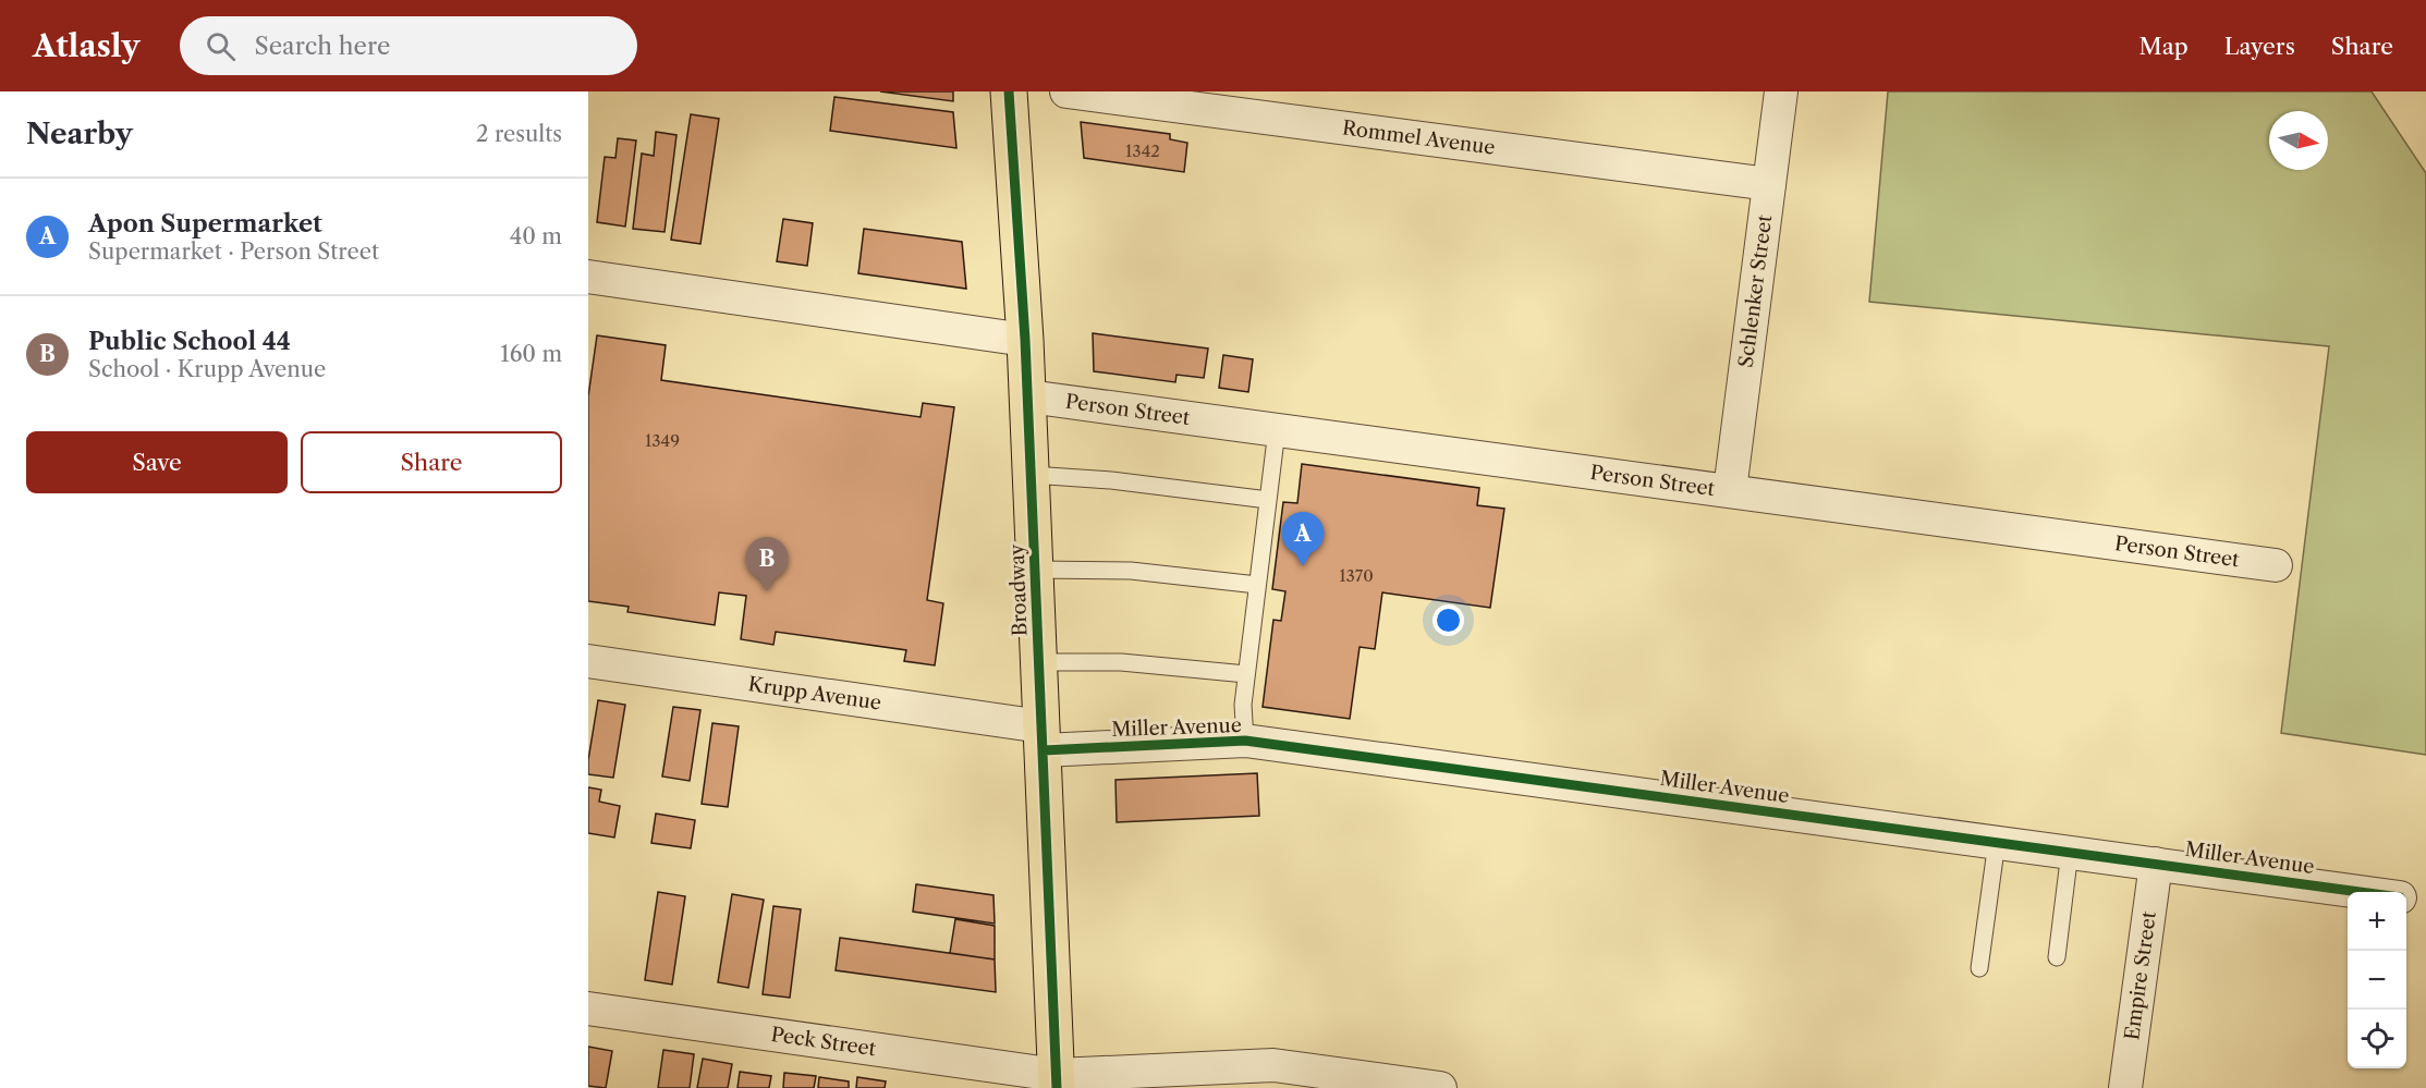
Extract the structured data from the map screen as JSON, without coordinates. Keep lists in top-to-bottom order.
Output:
{
  "streets": {
    "main road": ["Broadway"],
    "street": [
      "Rommel Avenue",
      "Schlenker Street",
      "Person Street",
      "Krupp Avenue",
      "Miller Avenue",
      "Empire Street",
      "Peck Street"
    ]
  },
  "crossings": [
    ["Rommel Avenue", "Schlenker Street"],
    ["Schlenker Street", "Person Street"],
    ["Person Street", "Broadway"],
    ["Broadway", "Krupp Avenue"],
    ["Broadway", "Miller Avenue"],
    ["Broadway", "Peck Street"],
    ["Krupp Avenue", "Miller Avenue"],
    ["Miller Avenue", "Empire Street"]
  ],
  "house_numbers": ["1342", "1349", "1370"],
  "north": "right",
  "page": {
    "header": "Atlasly",
    "search": "Search here",
    "nav": ["Map", "Layers", "Share"],
    "heading": ["Nearby", "2 results"],
    "list": [
      {
        "mark": "A",
        "name": "Apon Supermarket",
        "note": "Supermarket · Person Street",
        "value": "40 m"
      },
      {
        "mark": "B",
        "name": "Public School 44",
        "note": "School · Krupp Avenue",
        "value": "160 m"
      }
    ],
    "buttons": ["Save", "Share"],
    "pins": ["A", "B"],
    "map_buttons": ["+", "−"]
  }
}
